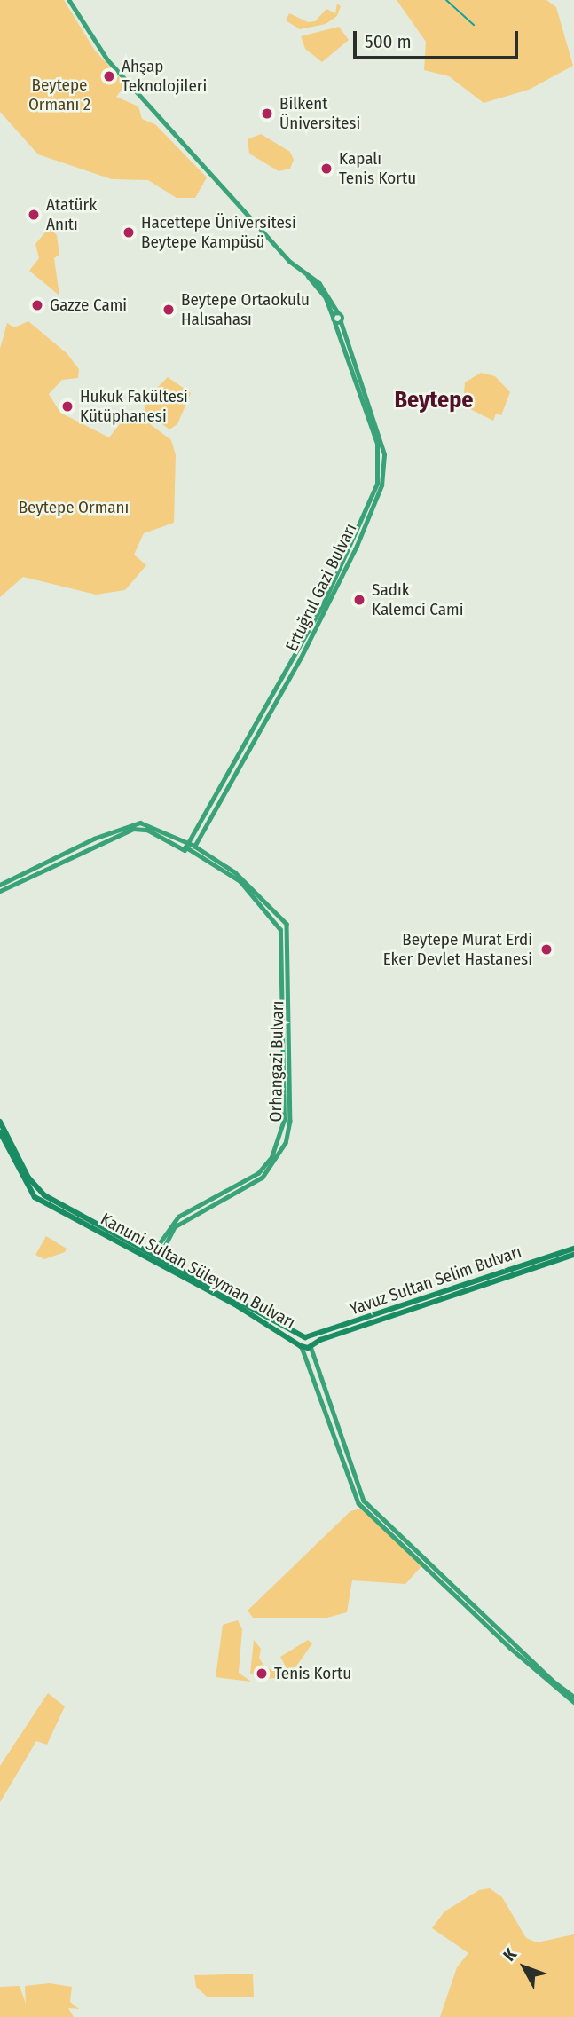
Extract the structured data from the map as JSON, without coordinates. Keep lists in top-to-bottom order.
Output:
{
  "streets": {
    "main road": [
      "Ertuğrul Gazi Bulvarı",
      "Orhangazi Bulvarı",
      "Kanuni Sultan Süleyman Bulvarı",
      "Yavuz Sultan Selim Bulvarı"
    ]
  },
  "crossings": [
    ["Ertuğrul Gazi Bulvarı", "Orhangazi Bulvarı"],
    ["Orhangazi Bulvarı", "Kanuni Sultan Süleyman Bulvarı"],
    ["Kanuni Sultan Süleyman Bulvarı", "Yavuz Sultan Selim Bulvarı"]
  ],
  "districts": ["Beytepe"],
  "parks": ["Beytepe Ormanı 2", "Beytepe Ormanı"],
  "places": [
    "Ahşap Teknolojileri",
    "Bilkent Üniversitesi",
    "Kapalı Tenis Kortu",
    "Atatürk Anıtı",
    "Hacettepe Üniversitesi Beytepe Kampüsü",
    "Gazze Cami",
    "Beytepe Ortaokulu Halısahası",
    "Hukuk Fakültesi Kütüphanesi",
    "Sadık Kalemci Cami",
    "Beytepe Murat Erdi Eker Devlet Hastanesi",
    "Tenis Kortu"
  ],
  "scale_bar": "500 m",
  "north": "top left"
}
